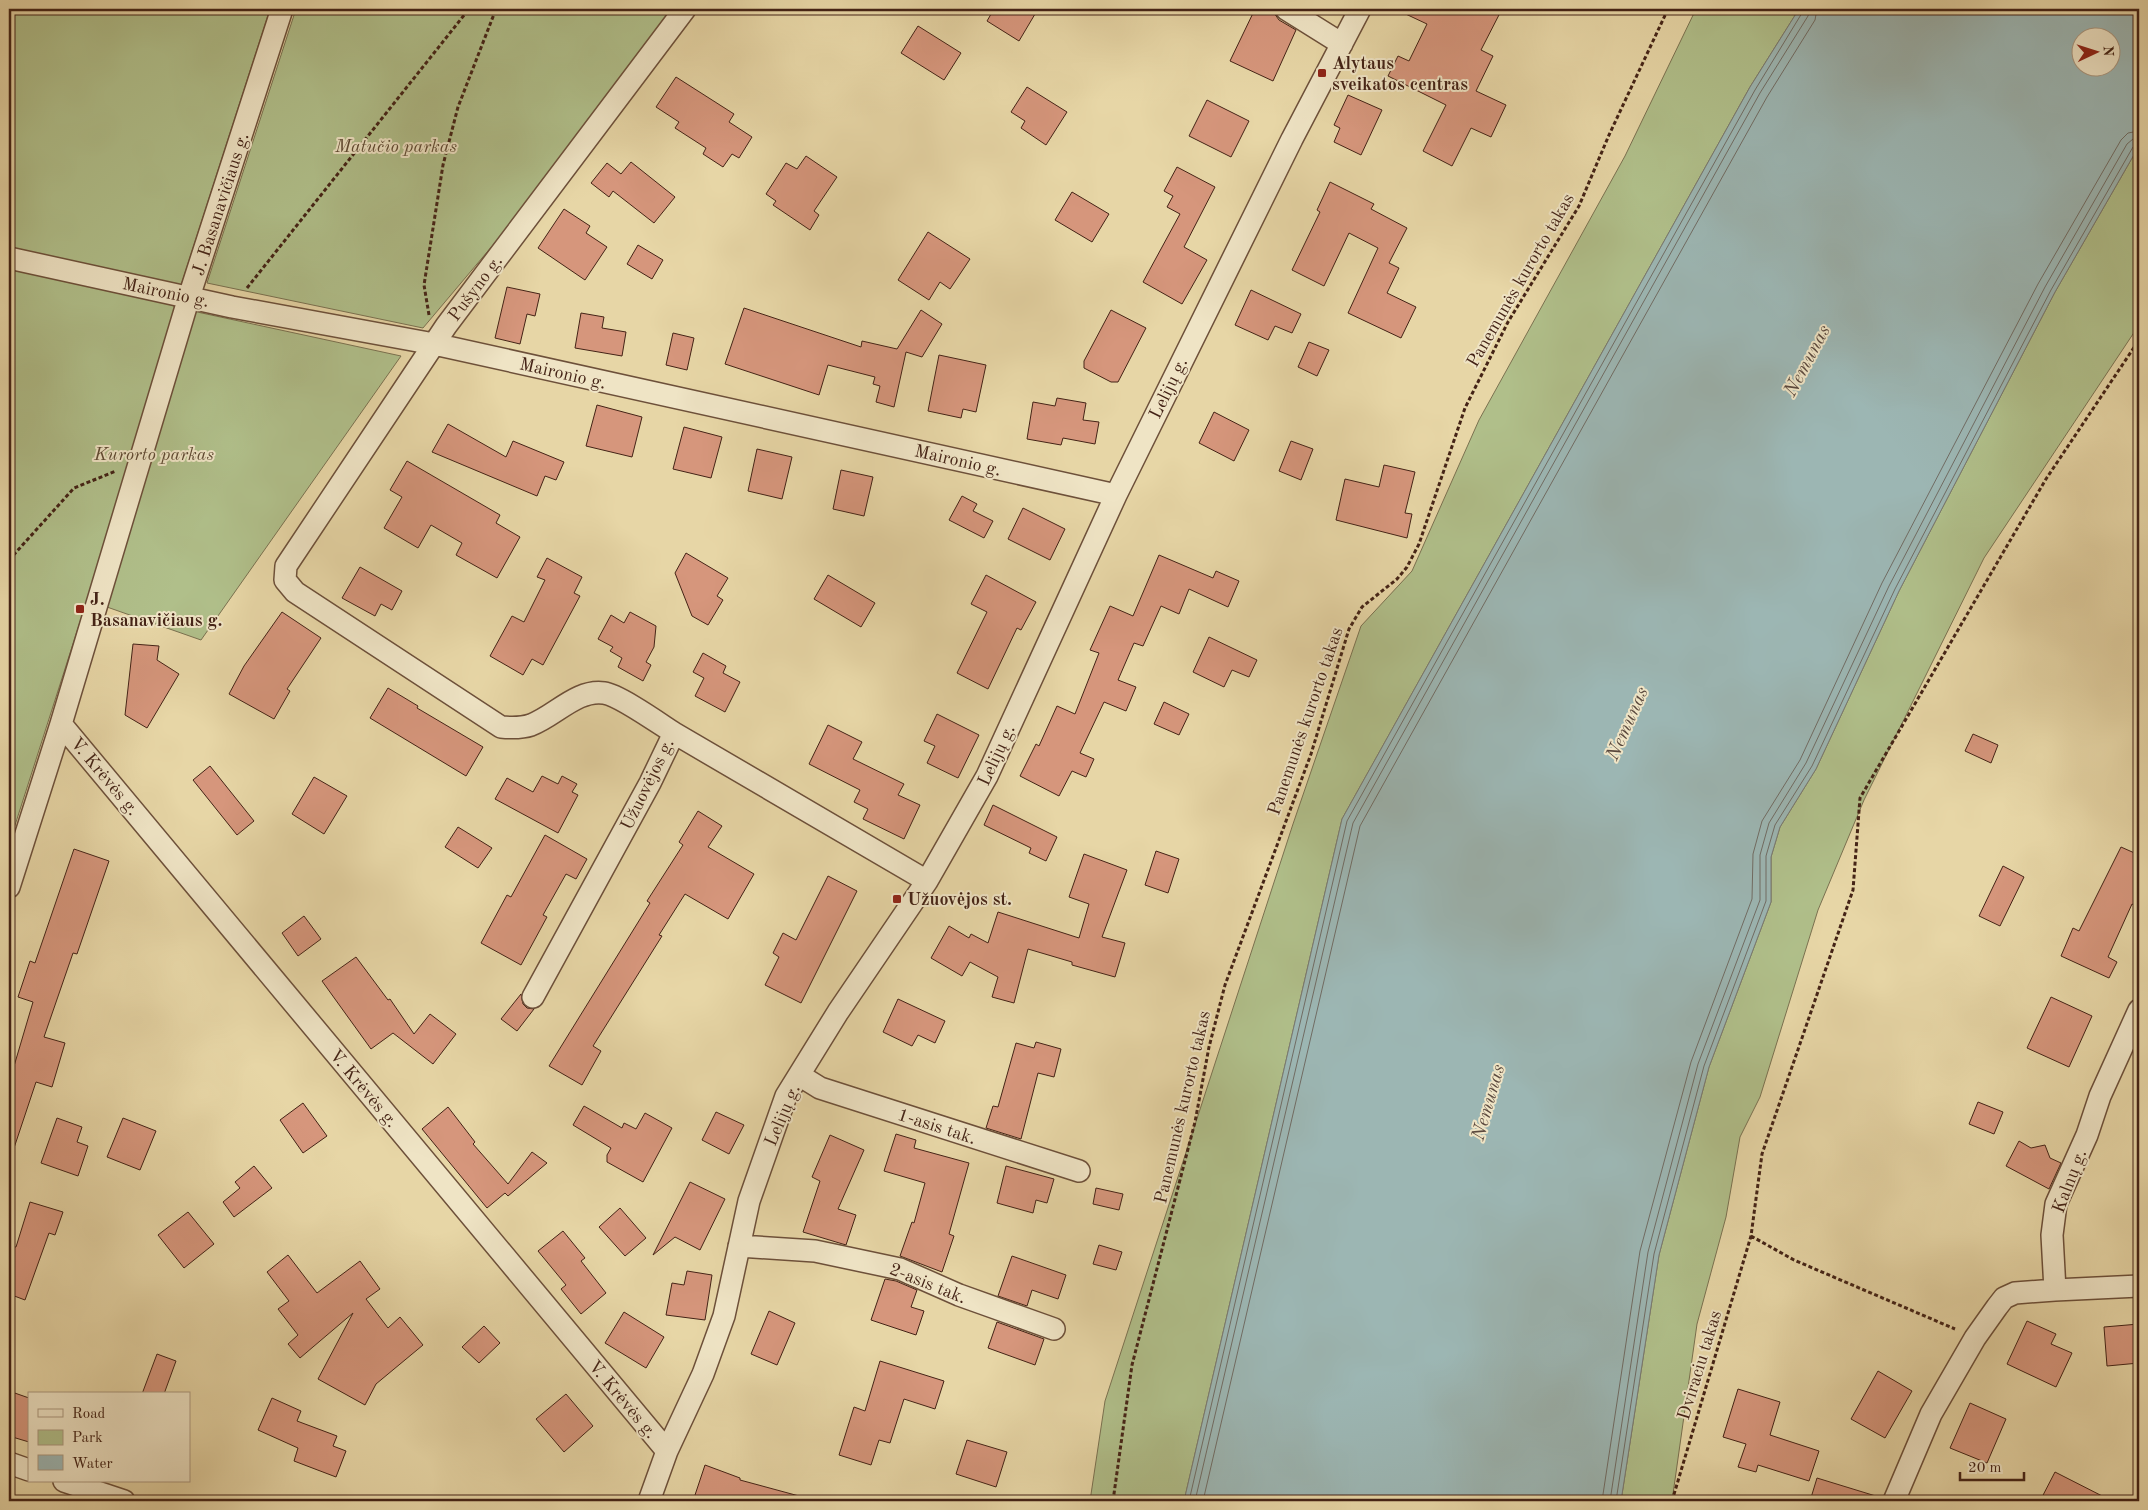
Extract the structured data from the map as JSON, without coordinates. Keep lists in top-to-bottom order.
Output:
{
  "streets": {
    "street": [
      "J. Basanavičiaus g.",
      "Pušyno g.",
      "Maironio g.",
      "Lelijų g.",
      "V. Krėvės g.",
      "Užuovėjos g.",
      "1-asis tak.",
      "Kalnų g.",
      "2-asis tak."
    ],
    "path": ["Panemunės kurorto takas", "Dviraciu takas"]
  },
  "crossings": [
    ["J. Basanavičiaus g.", "Maironio g."],
    ["J. Basanavičiaus g.", "V. Krėvės g."],
    ["Pušyno g.", "Maironio g."],
    ["Pušyno g.", "Užuovėjos g."],
    ["Maironio g.", "Lelijų g."],
    ["Lelijų g.", "V. Krėvės g."],
    ["Lelijų g.", "1-asis tak."],
    ["Lelijų g.", "2-asis tak."]
  ],
  "water": ["Nemunas"],
  "parks": ["Matučio parkas", "Kurorto parkas"],
  "places": {
    "transit": ["Alytaus sveikatos centras", "J. Basanavičiaus g.", "Užuovėjos st."]
  },
  "legend": ["Road", "Park", "Water"],
  "scale_bar": "20 m",
  "north": "right"
}
